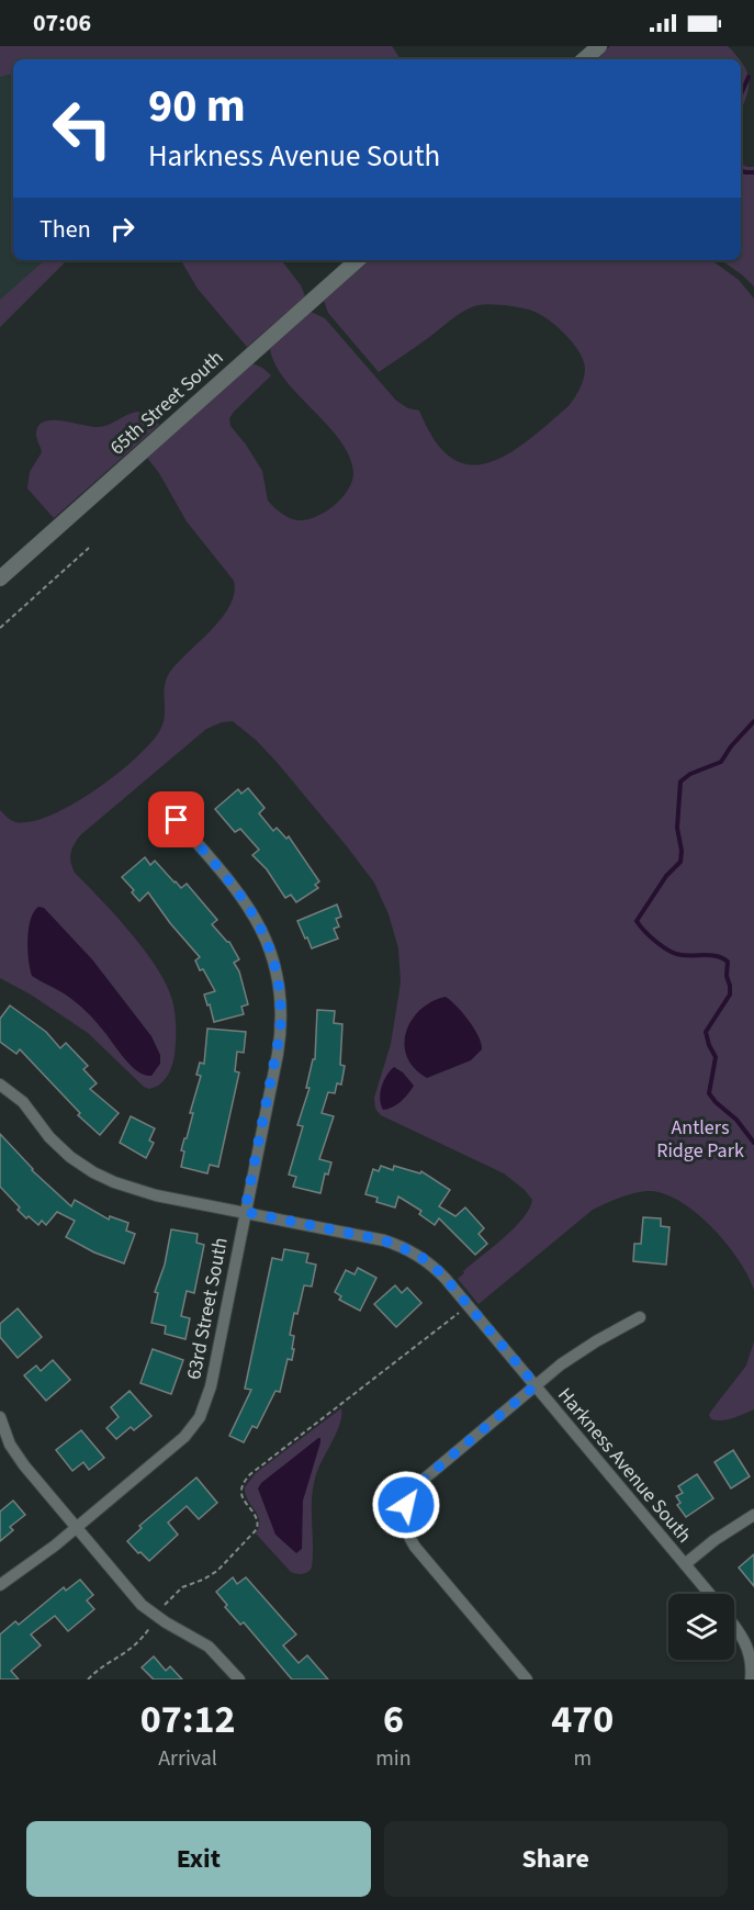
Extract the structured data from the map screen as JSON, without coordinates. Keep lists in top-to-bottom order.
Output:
{
  "streets": {
    "street": ["65th Street South", "63rd Street South", "Harkness Avenue South"]
  },
  "crossings": [
    ["63rd Street South", "Harkness Avenue South"]
  ],
  "parks": ["Antlers Ridge Park"],
  "page": {
    "status": "07:06",
    "turn": ["90 m", "Harkness Avenue South"],
    "then": "Then",
    "eta": [
      "07:12",
      "Arrival",
      "6",
      "min",
      "470",
      "m"
    ],
    "buttons": ["Exit", "Share"]
  }
}
